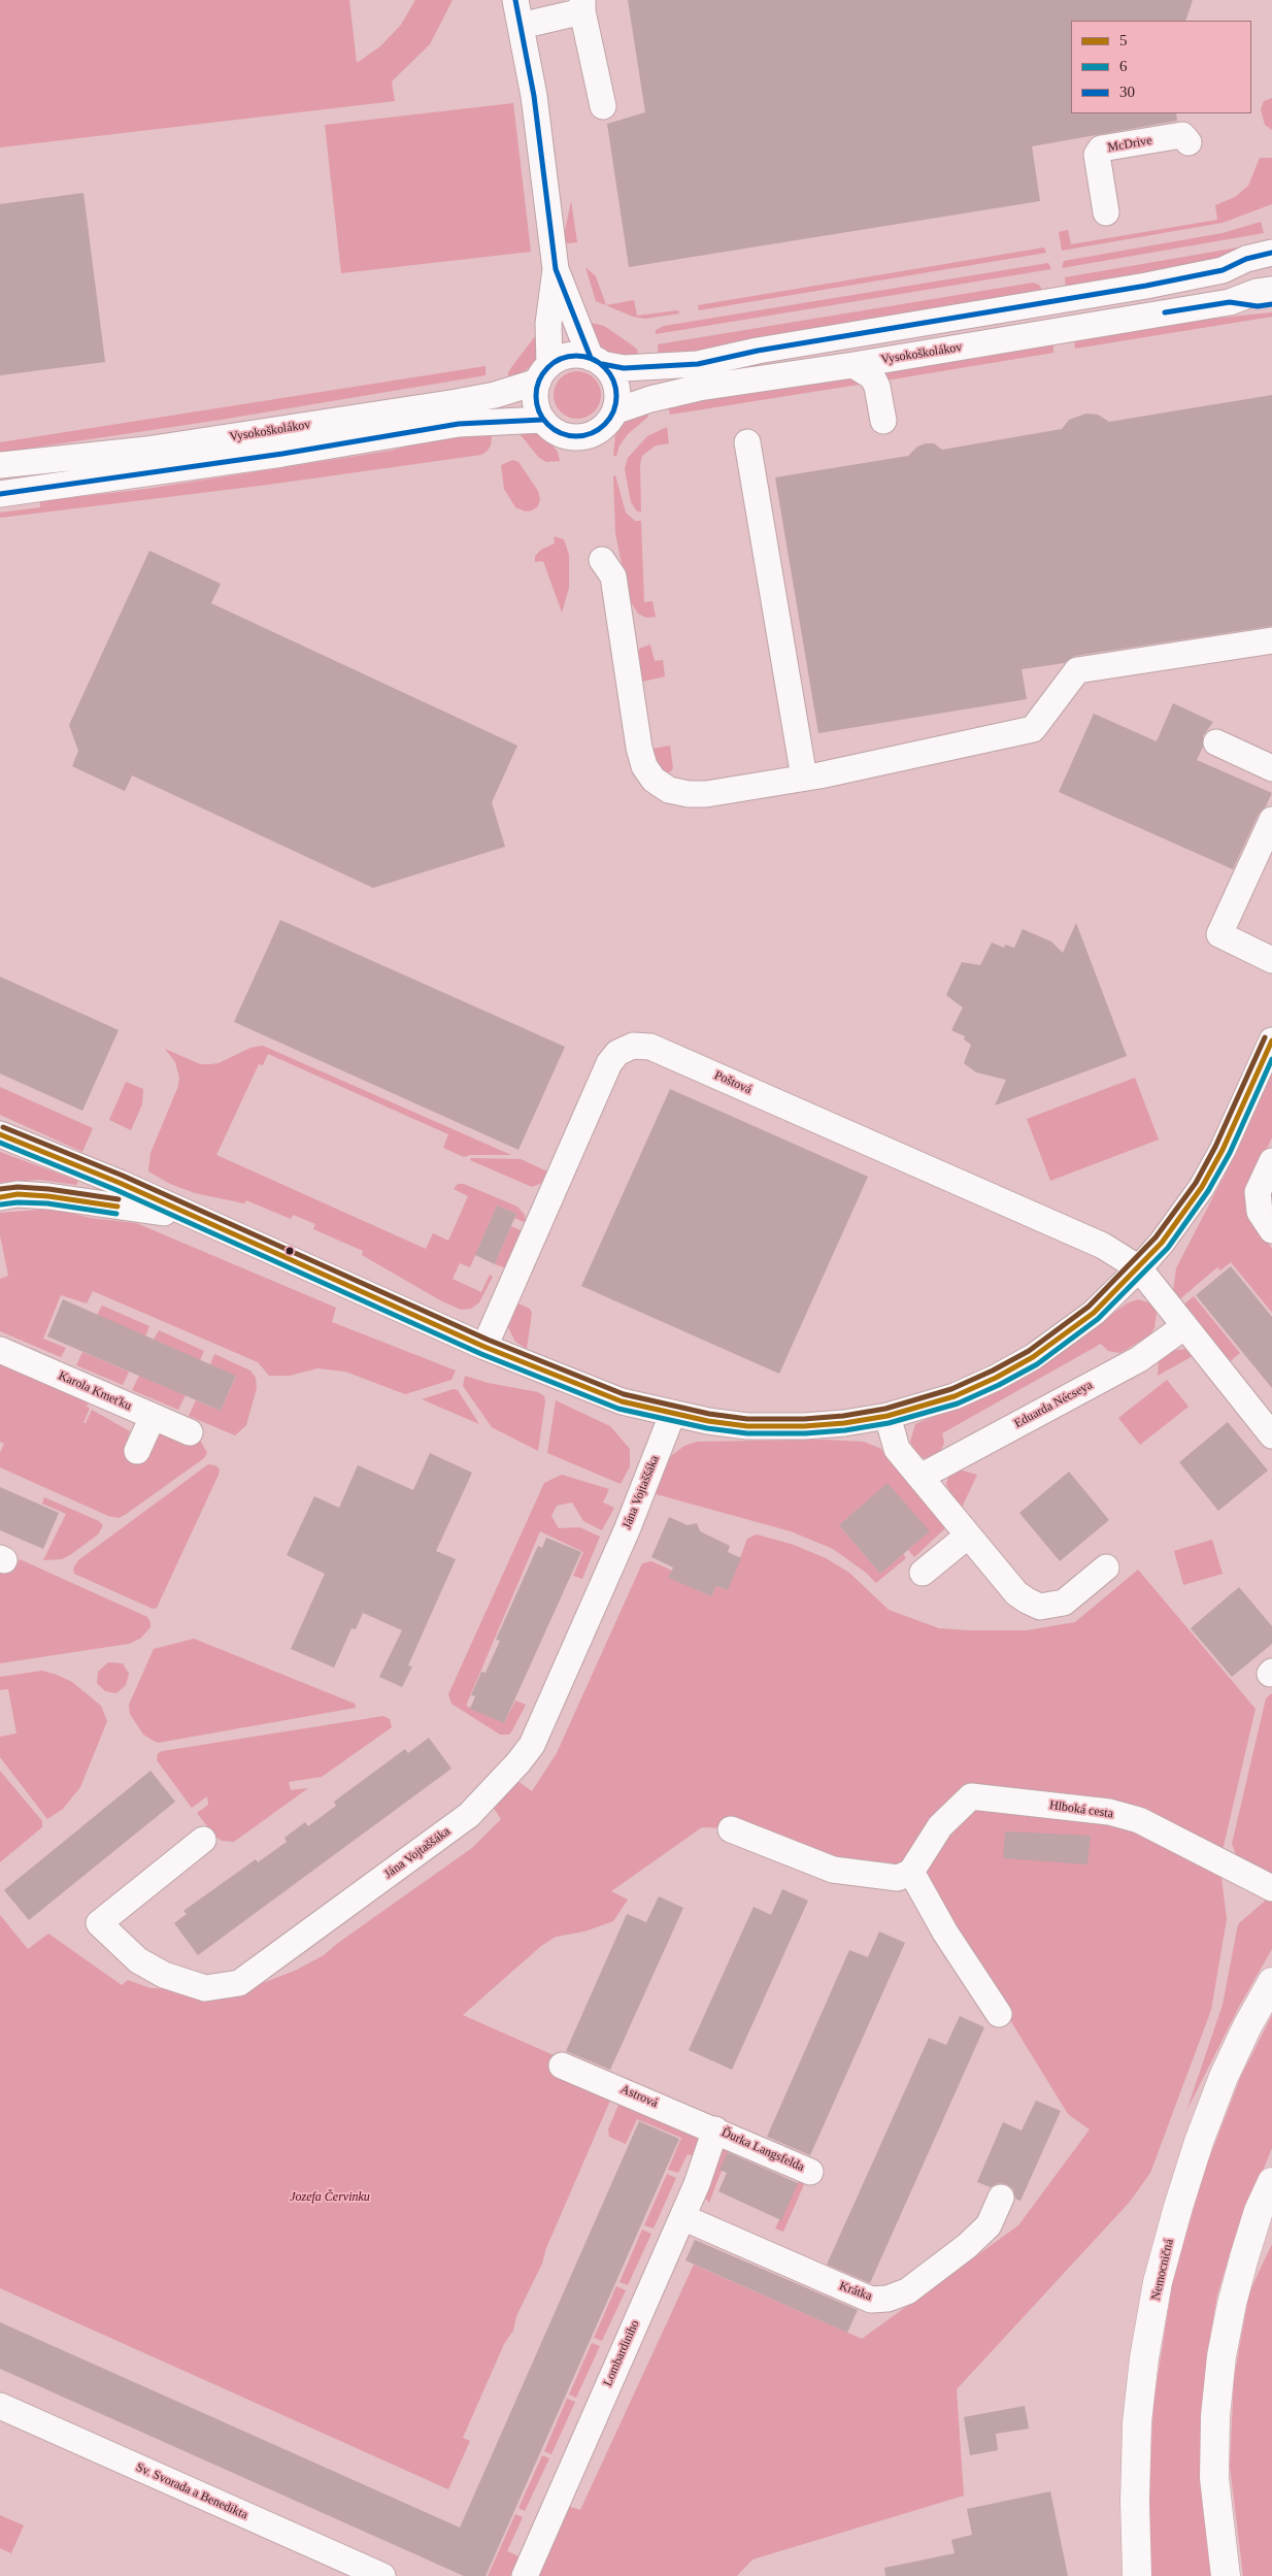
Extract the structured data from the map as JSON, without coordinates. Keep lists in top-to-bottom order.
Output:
{
  "streets": {
    "main road": ["Nemocničná"],
    "street": [
      "McDrive",
      "Vysokoškolákov",
      "Poštová",
      "Karola Kmeťku",
      "Eduarda Nécseya",
      "Jána Vojtaššáka",
      "Hlboká cesta",
      "Astrová",
      "Ďurka Langsfelda",
      "Krátka",
      "Lombardiniho",
      "Sv. Svorada a Benedikta"
    ]
  },
  "crossings": [
    ["Astrová", "Ďurka Langsfelda"],
    ["Astrová", "Lombardiniho"],
    ["Ďurka Langsfelda", "Lombardiniho"],
    ["Krátka", "Lombardiniho"]
  ],
  "parks": ["Jozefa Červinku"],
  "lines": ["transit line 30", "transit line 5", "transit line 6"],
  "legend": ["5", "6", "30"]
}
